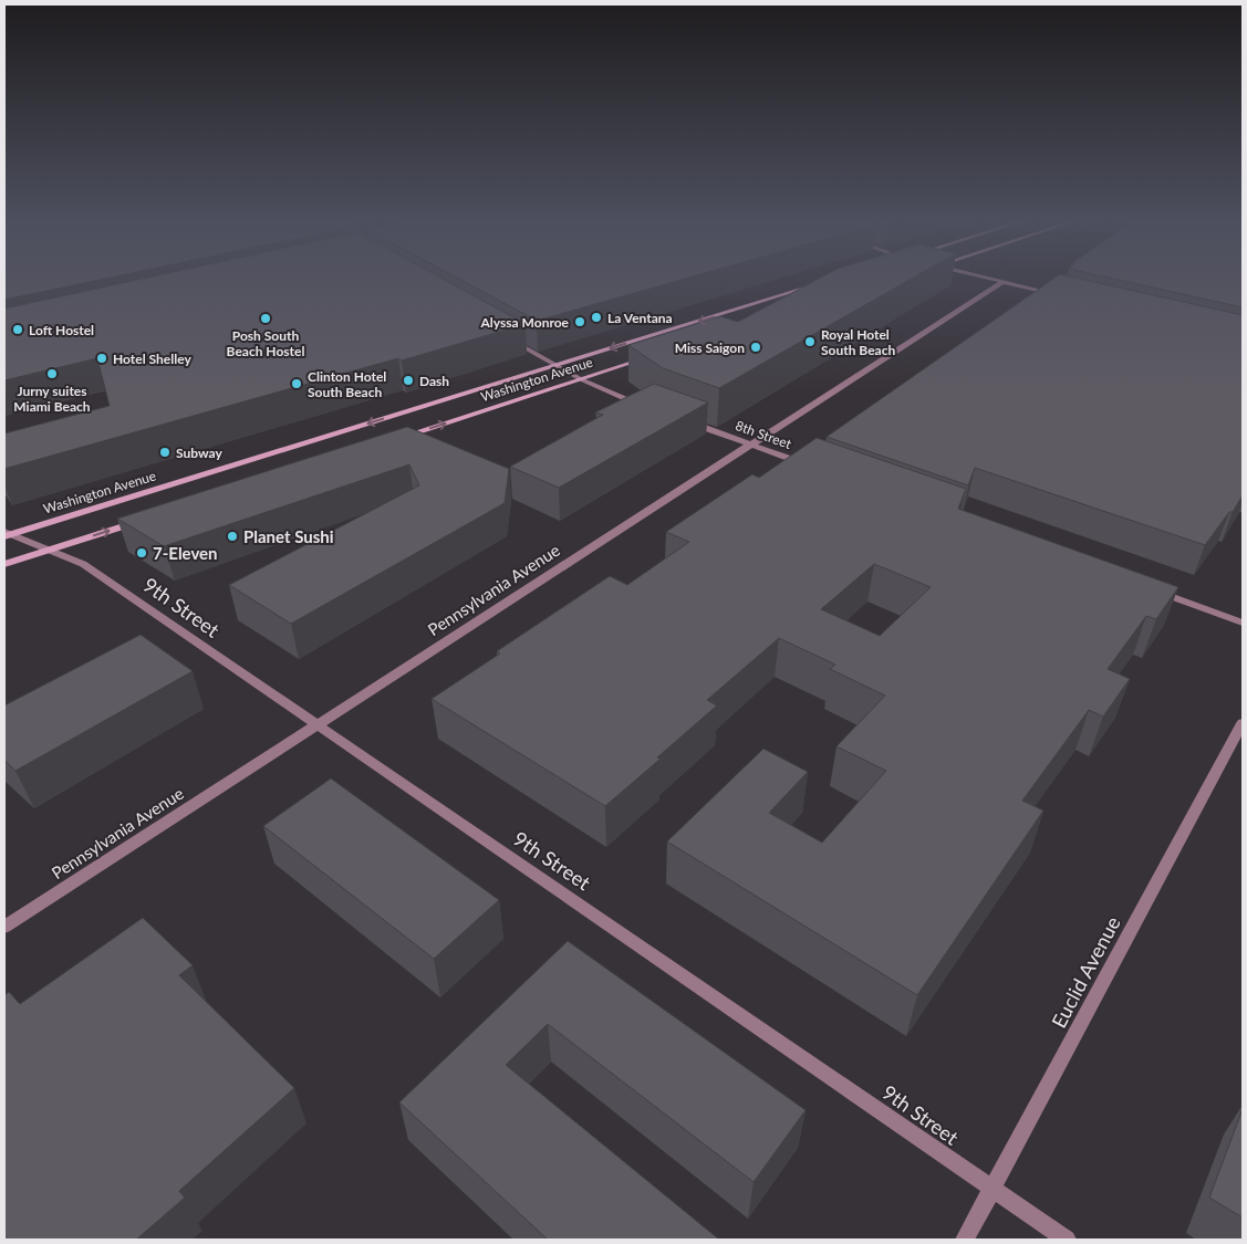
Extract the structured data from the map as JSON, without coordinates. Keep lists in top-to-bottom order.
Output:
{
  "streets": {
    "main road": ["Washington Avenue"],
    "street": [
      "8th Street",
      "Pennsylvania Avenue",
      "9th Street",
      "Euclid Avenue"
    ]
  },
  "crossings": [
    ["Washington Avenue", "9th Street"],
    ["8th Street", "Pennsylvania Avenue"],
    ["Pennsylvania Avenue", "9th Street"],
    ["9th Street", "Euclid Avenue"]
  ],
  "places": [
    "La Ventana",
    "Posh South Beach Hostel",
    "Alyssa Monroe",
    "Loft Hostel",
    "Royal Hotel South Beach",
    "Miss Saigon",
    "Hotel Shelley",
    "Jurny suites Miami Beach",
    "Dash",
    "Clinton Hotel South Beach",
    "Subway",
    "Planet Sushi",
    "7-Eleven"
  ]
}
